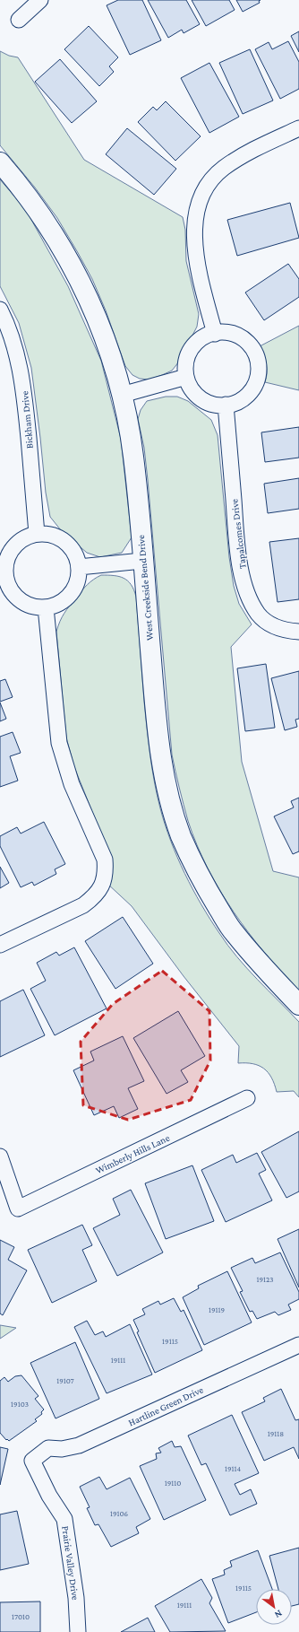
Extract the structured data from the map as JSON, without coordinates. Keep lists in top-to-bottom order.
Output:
{
  "streets": {
    "street": [
      "Bickham Drive",
      "Tapalcomes Drive",
      "West Creekside Bend Drive",
      "Wimberly Hills Lane",
      "Hartline Green Drive",
      "Prairie Valley Drive"
    ]
  },
  "crossings": [
    ["Hartline Green Drive", "Prairie Valley Drive"]
  ],
  "house_numbers": [
    "19123",
    "19119",
    "19115",
    "19111",
    "19107",
    "19103",
    "19118",
    "19114",
    "19110",
    "19106",
    "19115",
    "19111",
    "17010"
  ],
  "north": "bottom right"
}
